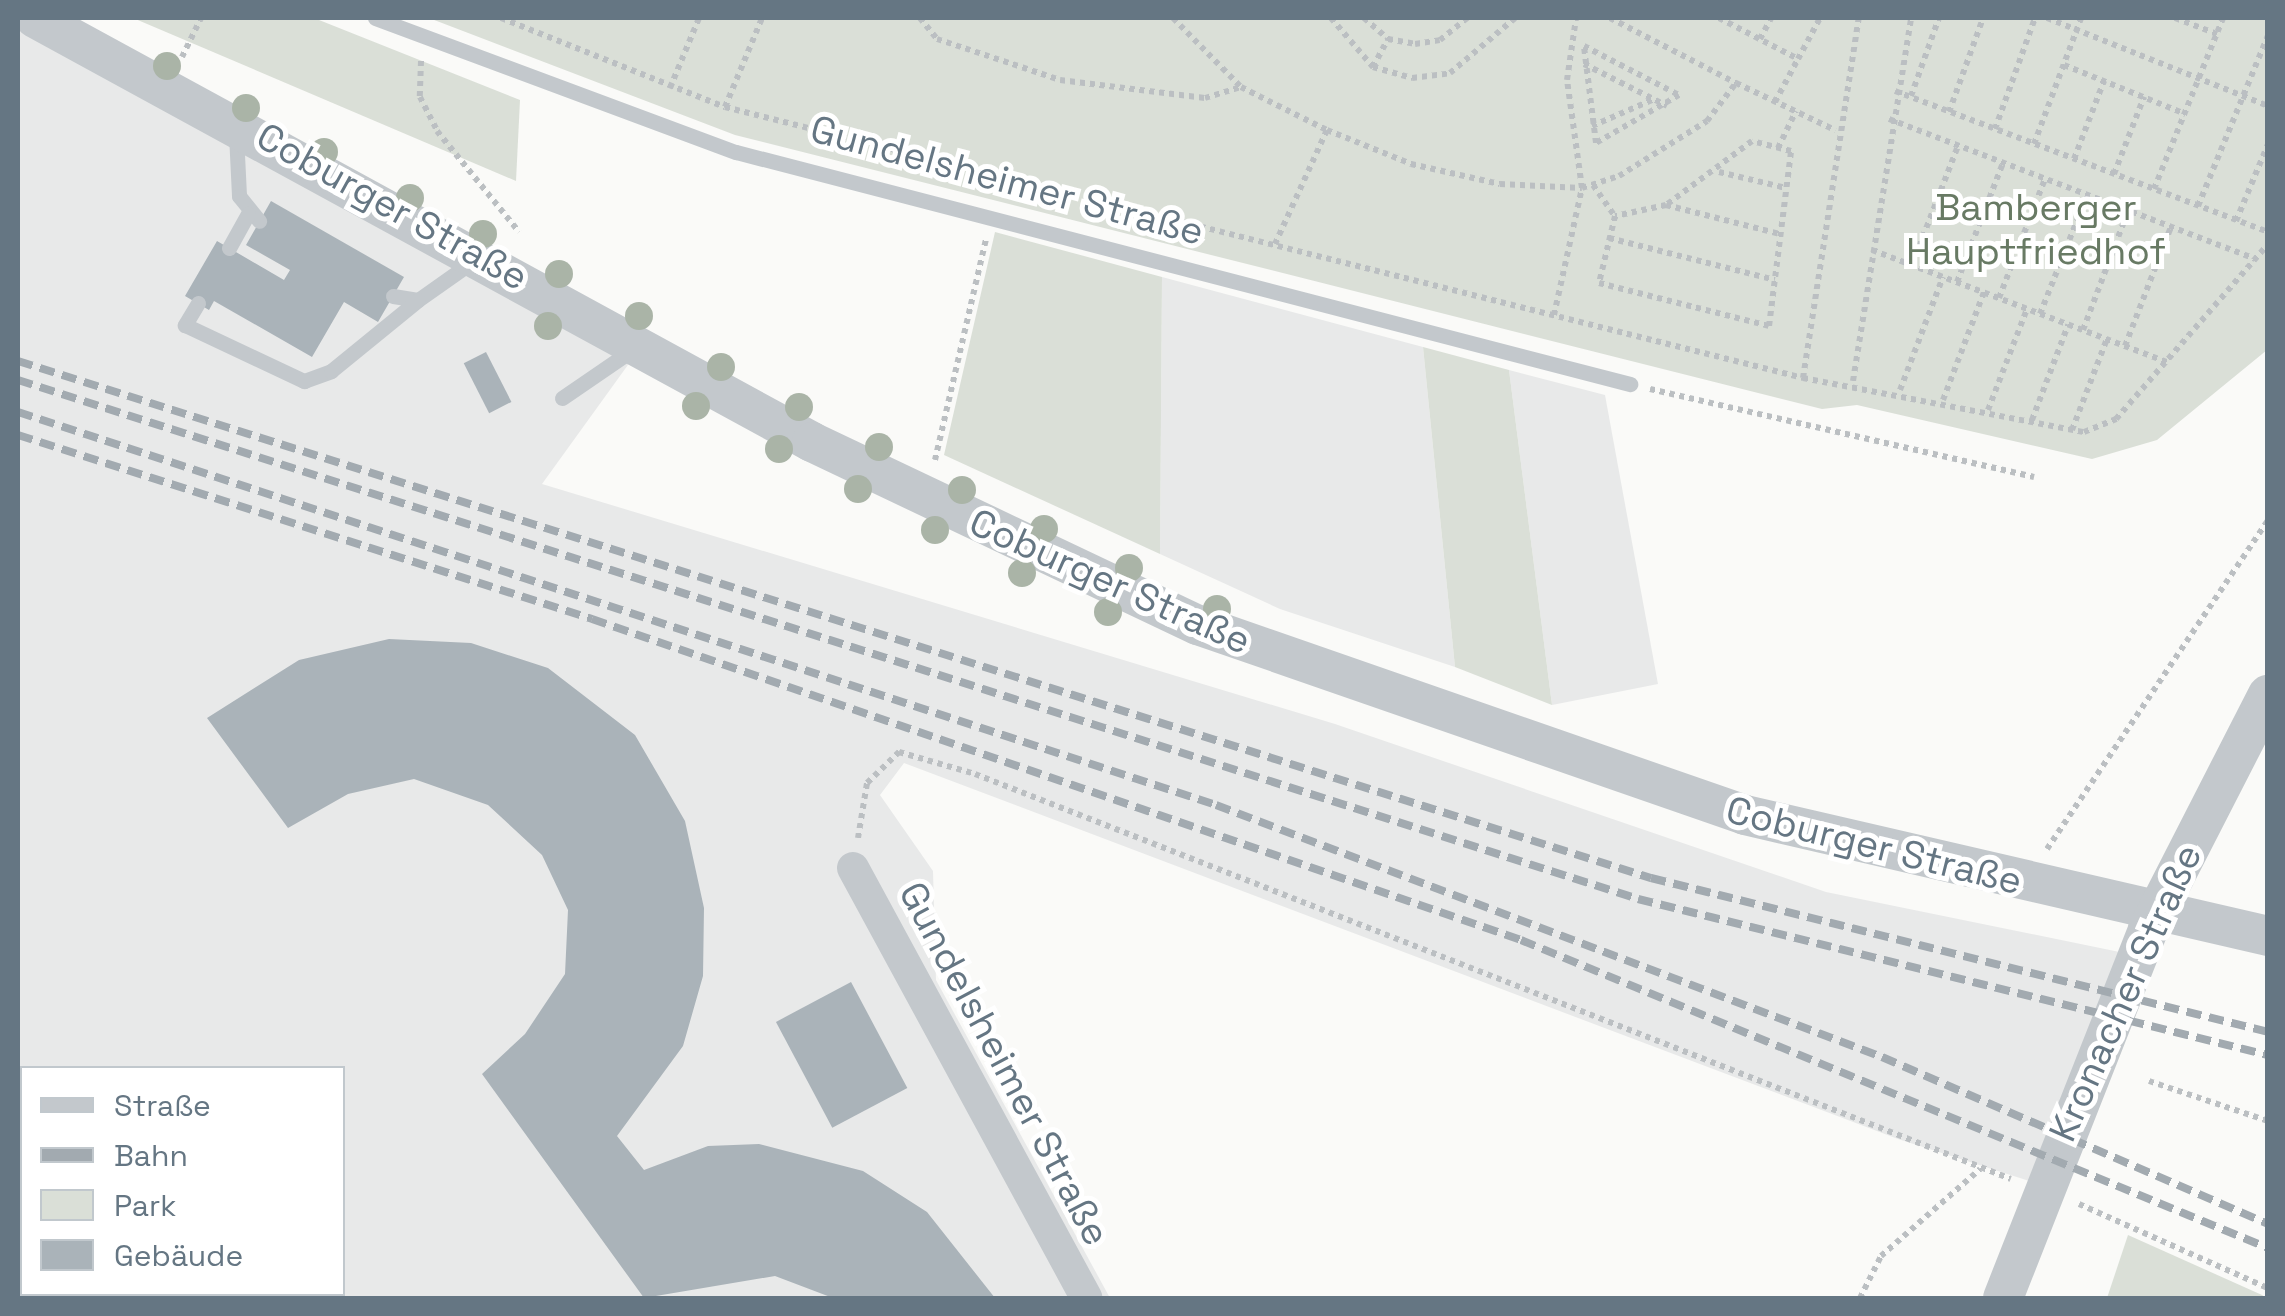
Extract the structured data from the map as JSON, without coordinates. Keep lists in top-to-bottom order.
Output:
{
  "streets": {
    "street": ["Gundelsheimer Straße", "Coburger Straße", "Kronacher Straße"]
  },
  "parks": ["Bamberger Hauptfriedhof"],
  "legend": [
    "Straße",
    "Bahn",
    "Park",
    "Gebäude"
  ]
}
